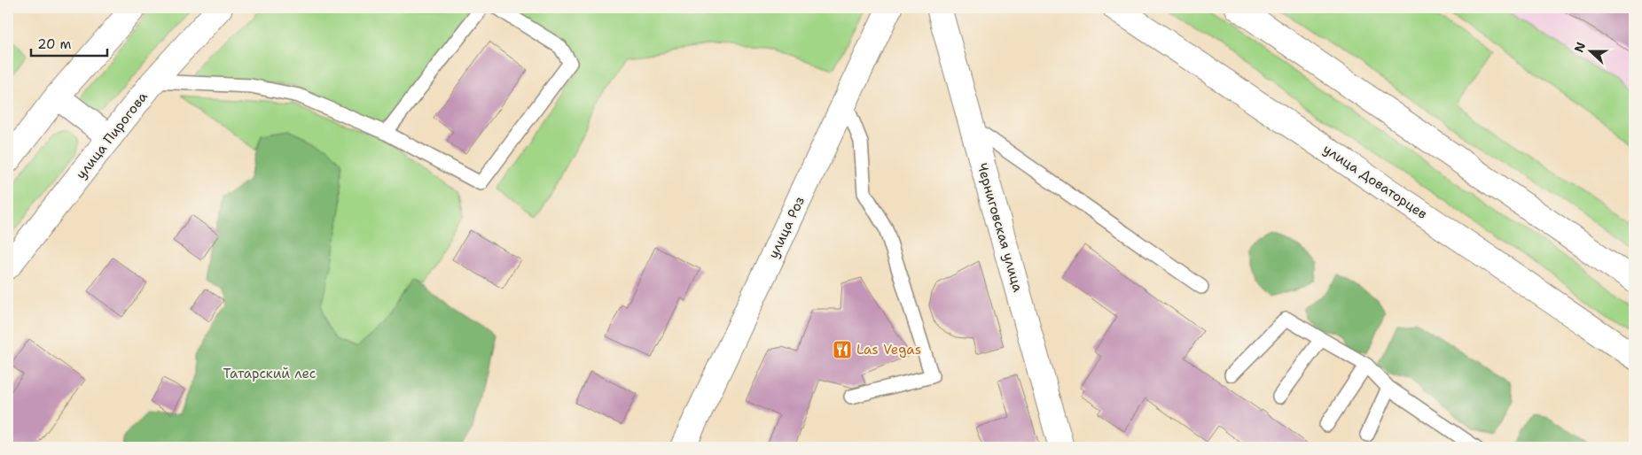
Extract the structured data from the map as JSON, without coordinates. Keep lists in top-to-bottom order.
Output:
{
  "streets": {
    "main road": [
      "улица Пирогова",
      "улица Доваторцев",
      "улица Роз",
      "Черниговская улица"
    ]
  },
  "parks": ["Татарский лес"],
  "places": {
    "restaurant": ["Las Vegas"]
  },
  "scale_bar": "20 m",
  "north": "left"
}
